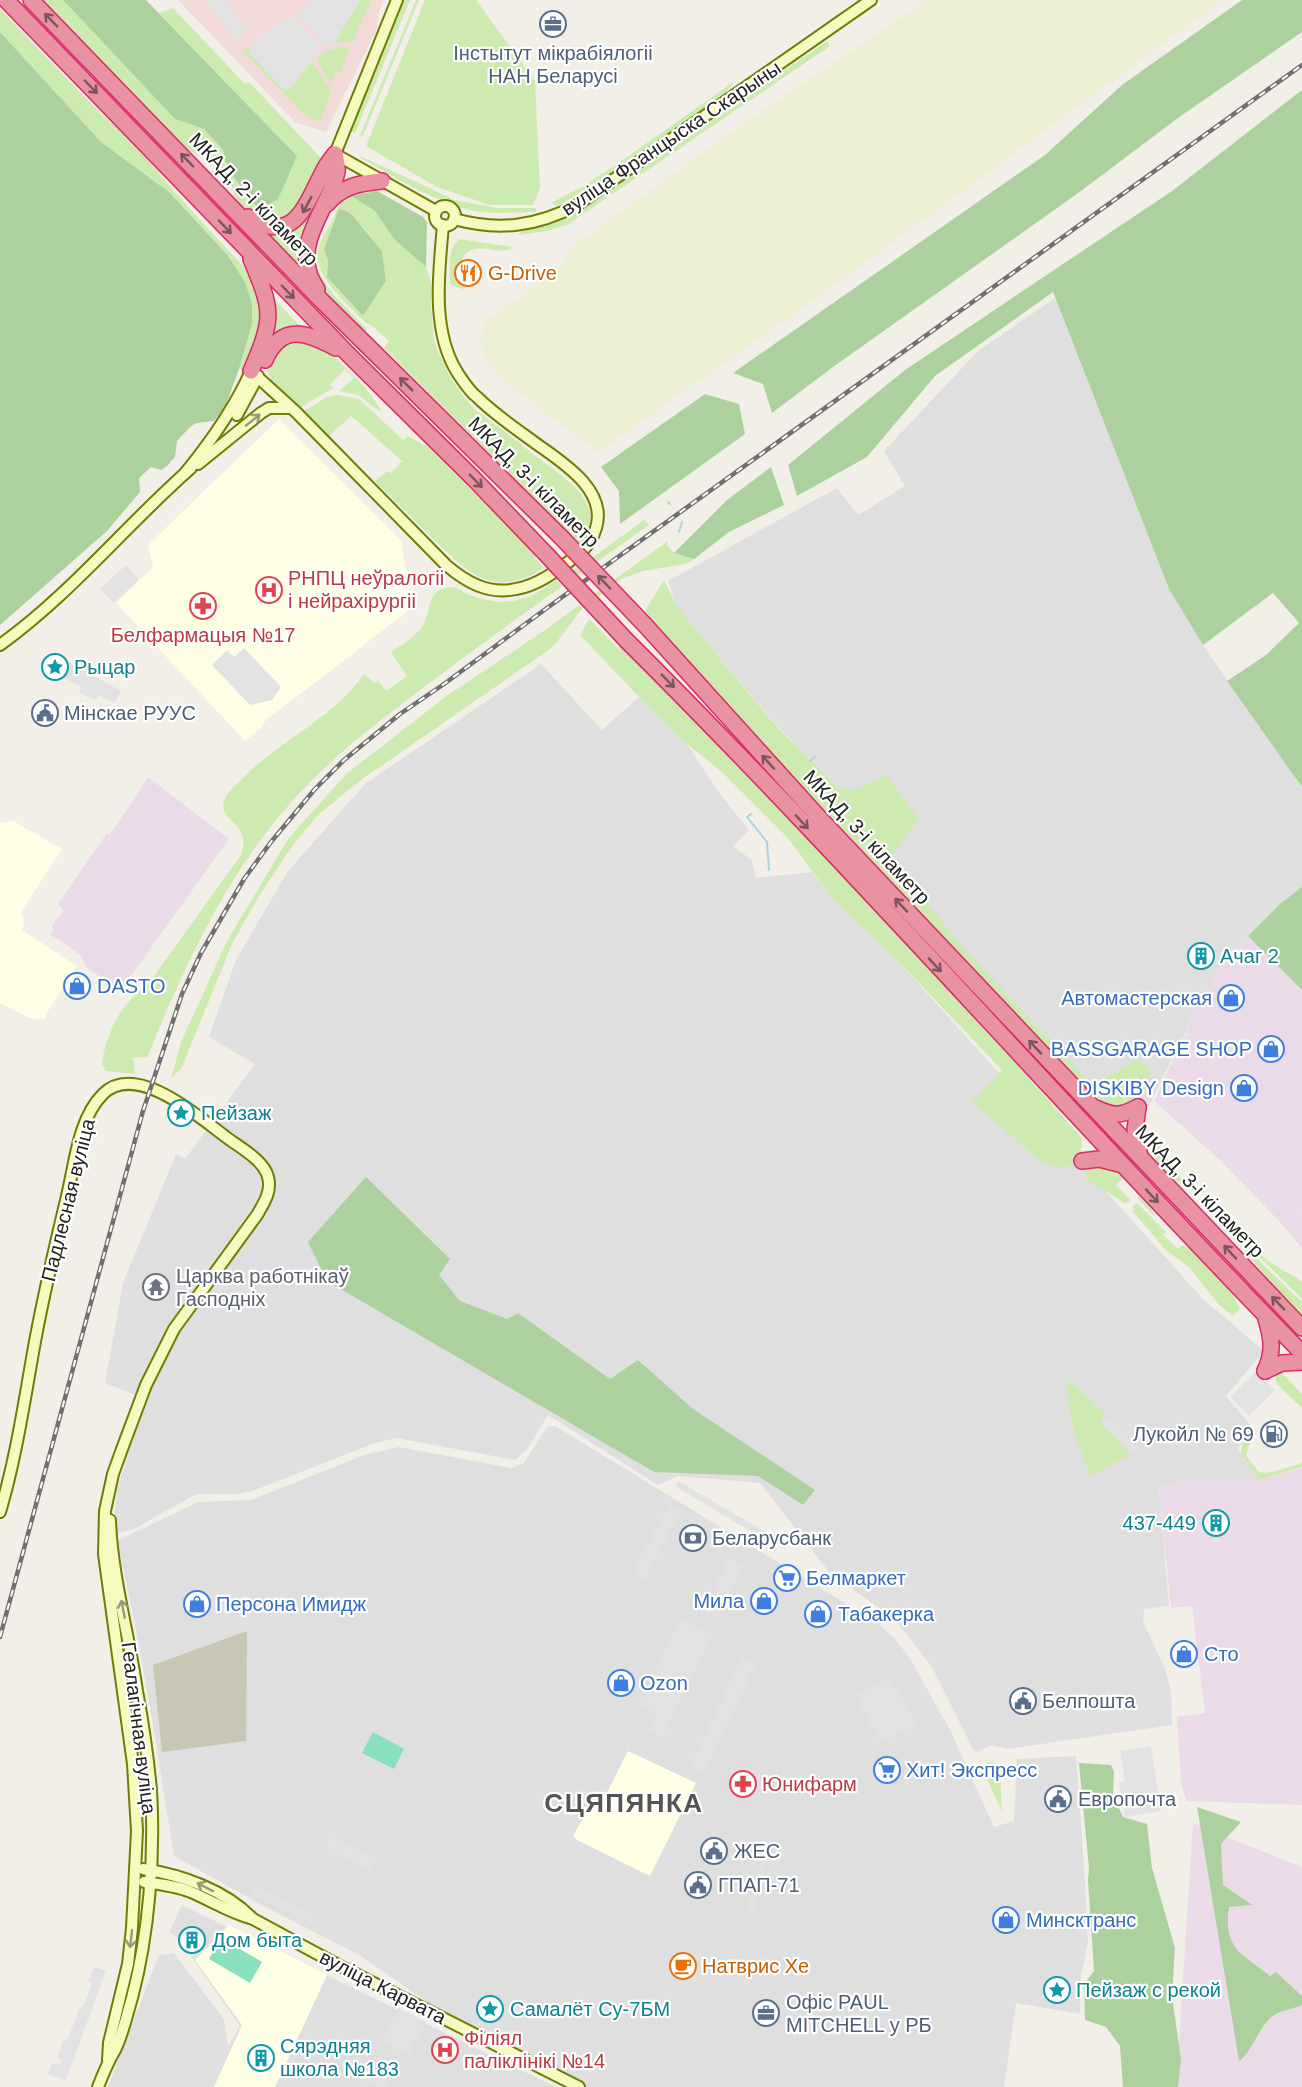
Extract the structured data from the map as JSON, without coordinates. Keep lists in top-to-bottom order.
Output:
{
  "streets": {
    "highway": ["МКАД, 2-і кіламетр", "МКАД, 3-і кіламетр"],
    "street": [
      "вуліца Францыска Скарыны",
      "Падлесная вуліца",
      "Геалагічная вуліца",
      "вуліца Карвата"
    ]
  },
  "crossings": [
    ["МКАД, 2-і кіламетр", "МКАД, 3-і кіламетр"],
    ["Падлесная вуліца", "Геалагічная вуліца"],
    ["Геалагічная вуліца", "вуліца Карвата"]
  ],
  "districts": ["СЦЯПЯНКА"],
  "places": {
    "office": ["Інстытут мікрабіялогіі НАН Беларусі", "Офіс PAUL MITCHELL у РБ"],
    "restaurant": ["G-Drive"],
    "hospital": ["РНПЦ неўралогіі і нейрахірургіі", "Філіял паліклінікі №14"],
    "pharmacy": ["Белфармацыя №17", "Юнифарм"],
    "place": [
      "Рыцар",
      "Пейзаж",
      "Пейзаж с рекой",
      "Самалёт Су-7БМ"
    ],
    "public building": [
      "Мінскае РУУС",
      "Белпошта",
      "Европочта",
      "ЖЕС",
      "ГПАП-71"
    ],
    "building": [
      "Ачаг 2",
      "437-449",
      "Дом быта",
      "Сярэдняя школа №183"
    ],
    "shop": [
      "DASTO",
      "Автомастерская",
      "BASSGARAGE SHOP",
      "DISKIBY Design",
      "Мила",
      "Персона Имидж",
      "Табакерка",
      "Сто",
      "Ozon",
      "Минсктранс"
    ],
    "temple": ["Царква работнікаў Гасподніх"],
    "fuel station": ["Лукойл № 69"],
    "bank": ["Беларусбанк"],
    "supermarket": ["Белмаркет", "Хит! Экспресс"],
    "cafe": ["Натврис Хе"]
  }
}
